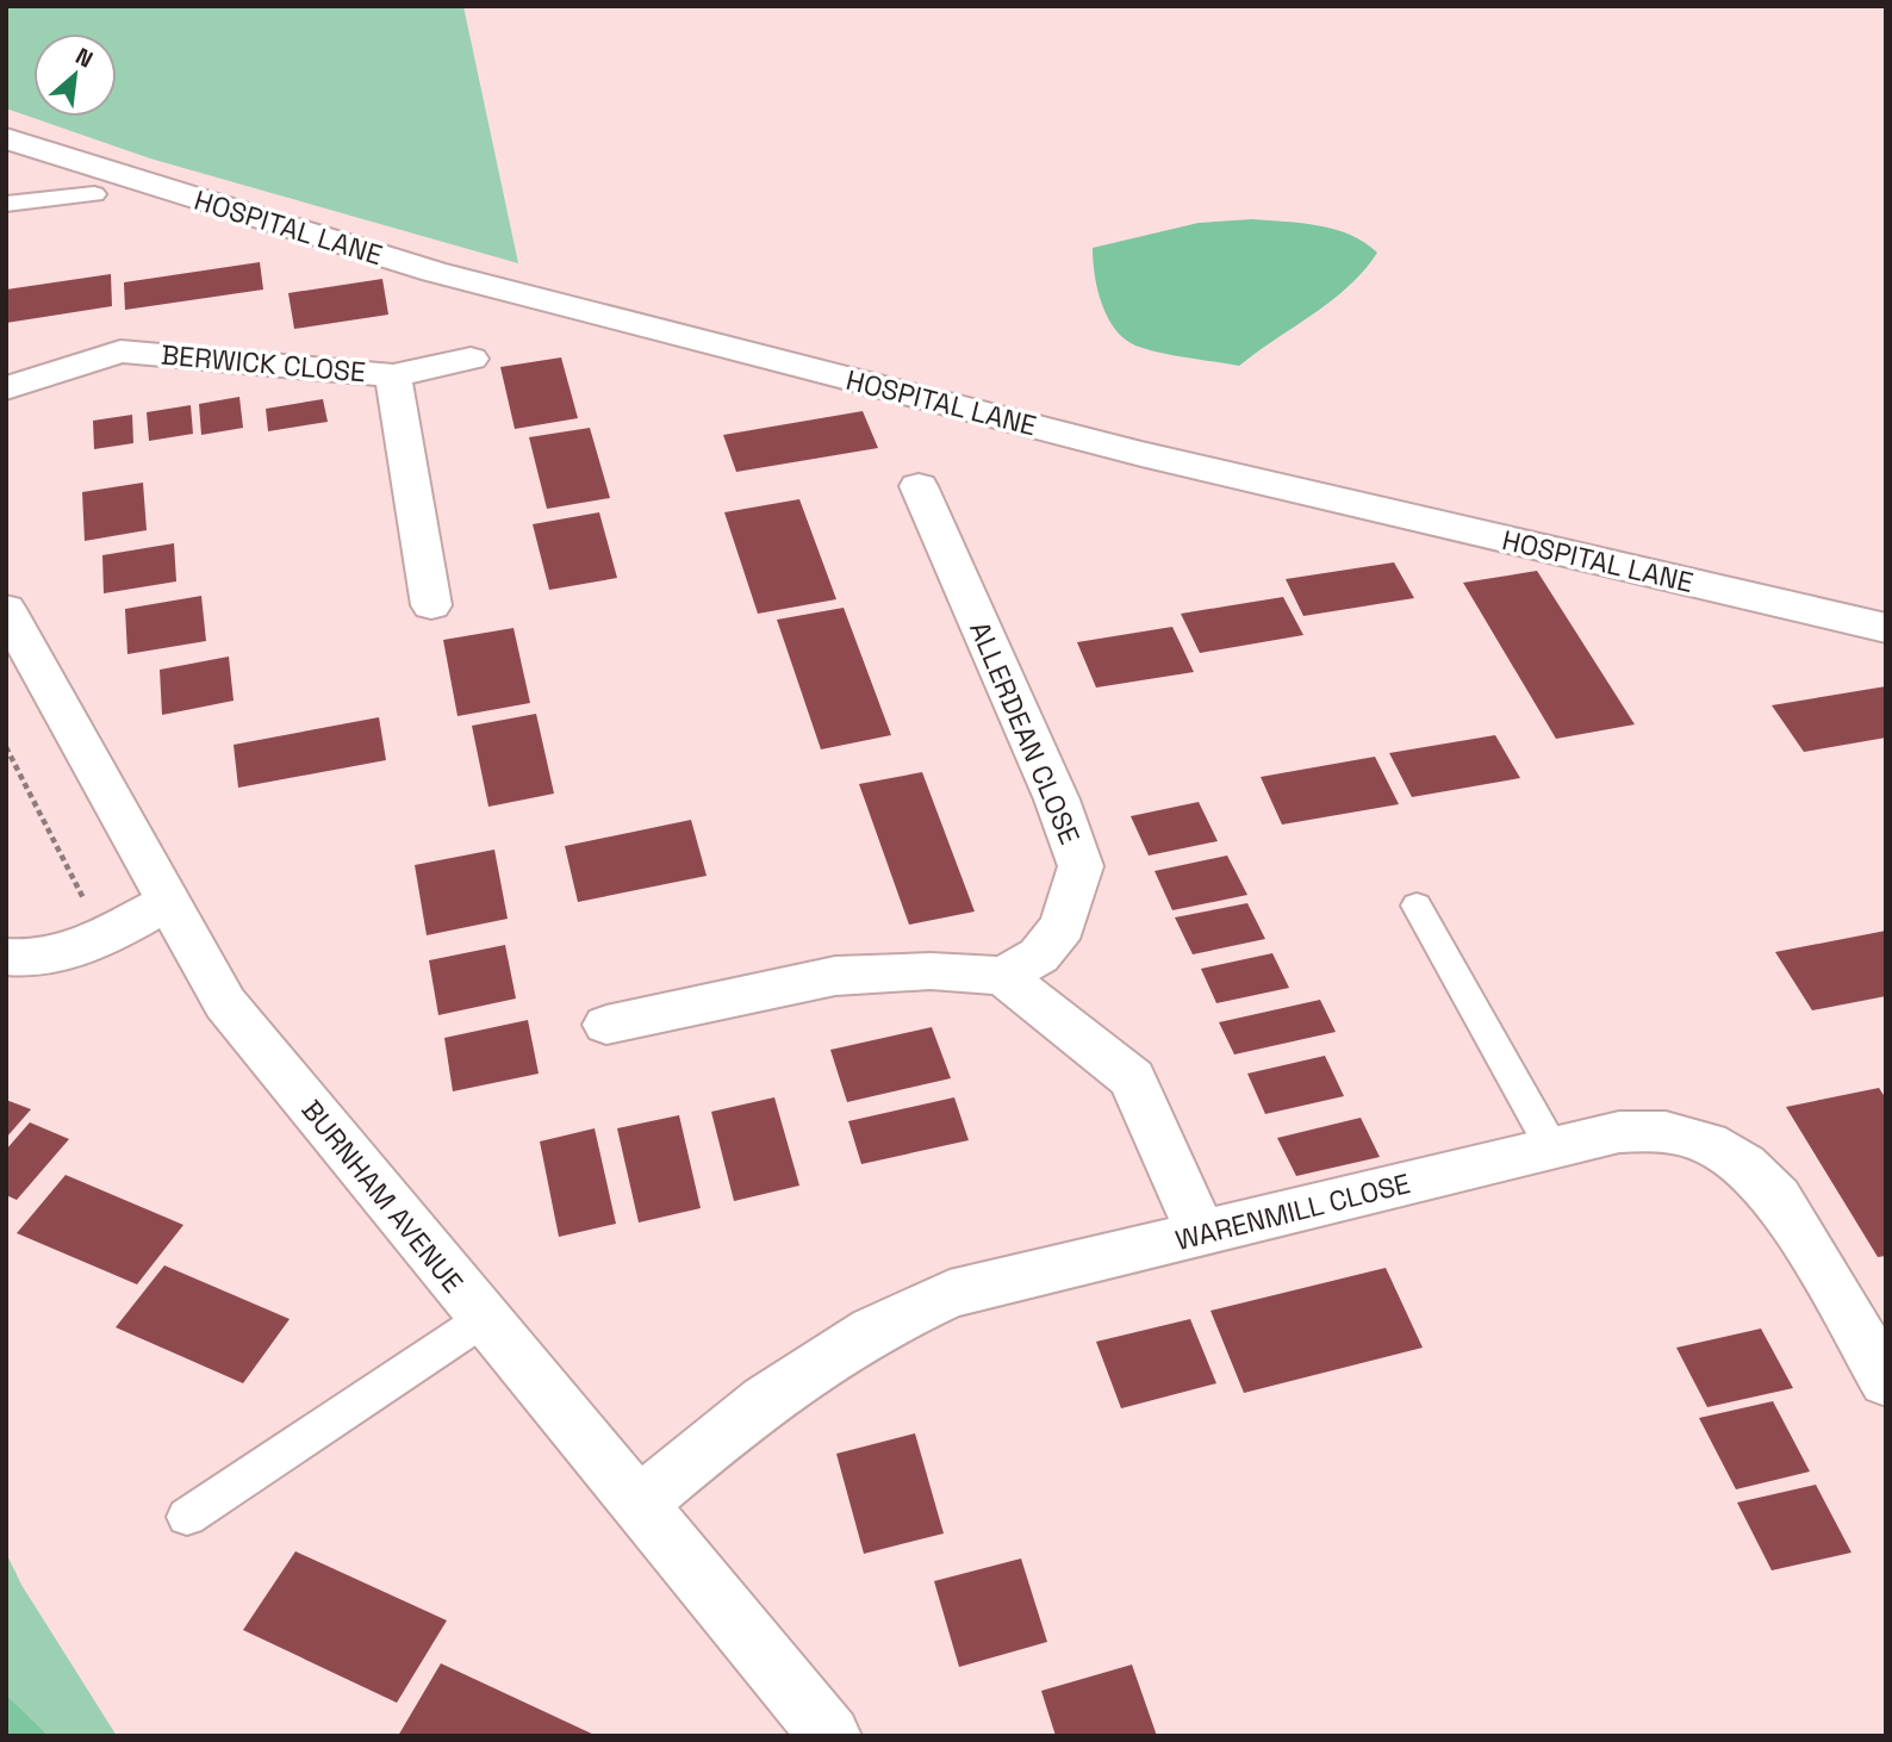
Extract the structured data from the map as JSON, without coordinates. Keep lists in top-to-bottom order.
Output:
{
  "streets": {
    "street": [
      "HOSPITAL LANE",
      "BERWICK CLOSE",
      "ALLERDEAN CLOSE",
      "BURNHAM AVENUE",
      "WARENMILL CLOSE"
    ]
  },
  "crossings": [
    ["BURNHAM AVENUE", "WARENMILL CLOSE"]
  ],
  "north": "top right"
}
